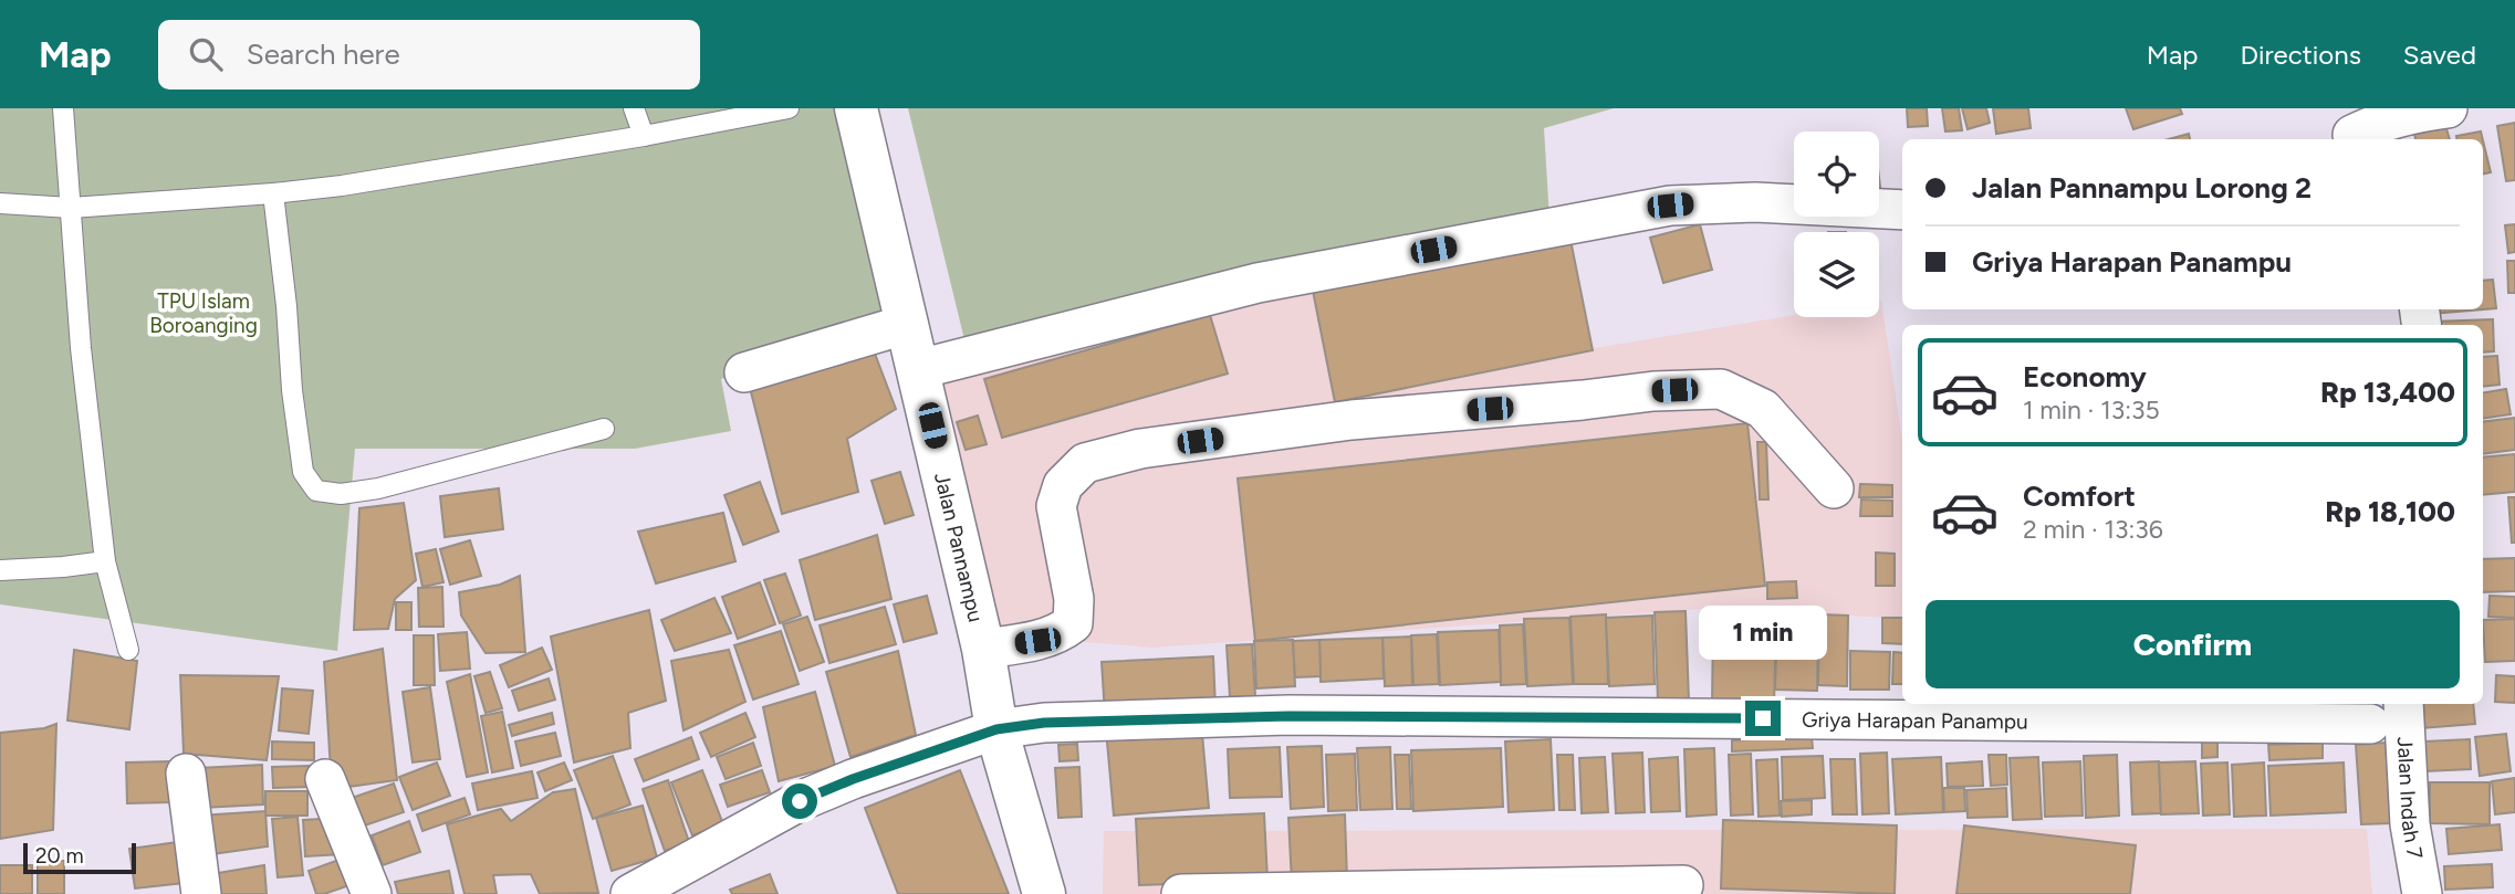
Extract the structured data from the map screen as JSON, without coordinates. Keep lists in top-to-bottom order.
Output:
{
  "streets": {
    "main road": ["Jalan Pannampu"],
    "street": ["Griya Harapan Panampu", "Jalan Indah 7"]
  },
  "crossings": [
    ["Jalan Pannampu", "Griya Harapan Panampu"]
  ],
  "parks": ["TPU Islam Boroanging"],
  "scale_bar": "20 m",
  "page": {
    "header": "Map",
    "search": "Search here",
    "nav": ["Map", "Directions", "Saved"],
    "banner": ["Jalan Pannampu Lorong 2", "Griya Harapan Panampu"],
    "list": [
      {
        "name": "Economy",
        "note": "1 min · 13:35",
        "value": "Rp 13,400"
      },
      {
        "name": "Comfort",
        "note": "2 min · 13:36",
        "value": "Rp 18,100"
      }
    ],
    "buttons": "Confirm",
    "bubble": "1 min",
    "scale": "20 m"
  }
}
